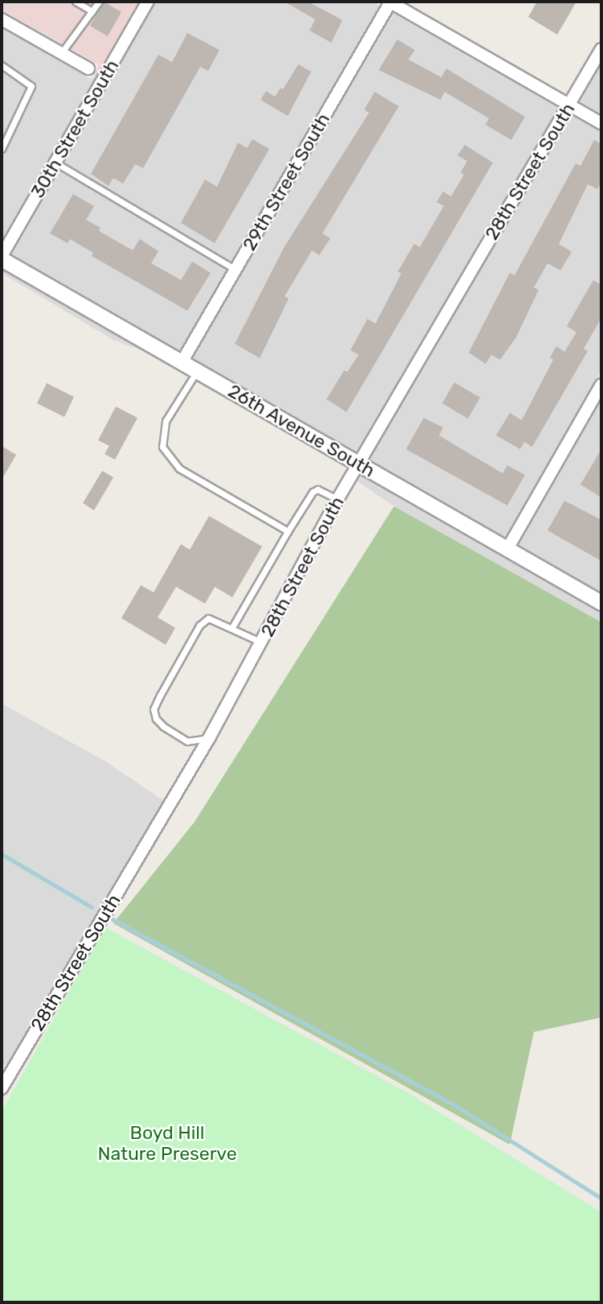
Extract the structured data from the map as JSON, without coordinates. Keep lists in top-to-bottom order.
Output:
{
  "streets": {
    "street": [
      "30th Street South",
      "28th Street South",
      "29th Street South",
      "26th Avenue South"
    ]
  },
  "crossings": [
    ["30th Street South", "26th Avenue South"],
    ["28th Street South", "26th Avenue South"],
    ["29th Street South", "26th Avenue South"]
  ],
  "parks": ["Boyd Hill Nature Preserve"]
}
